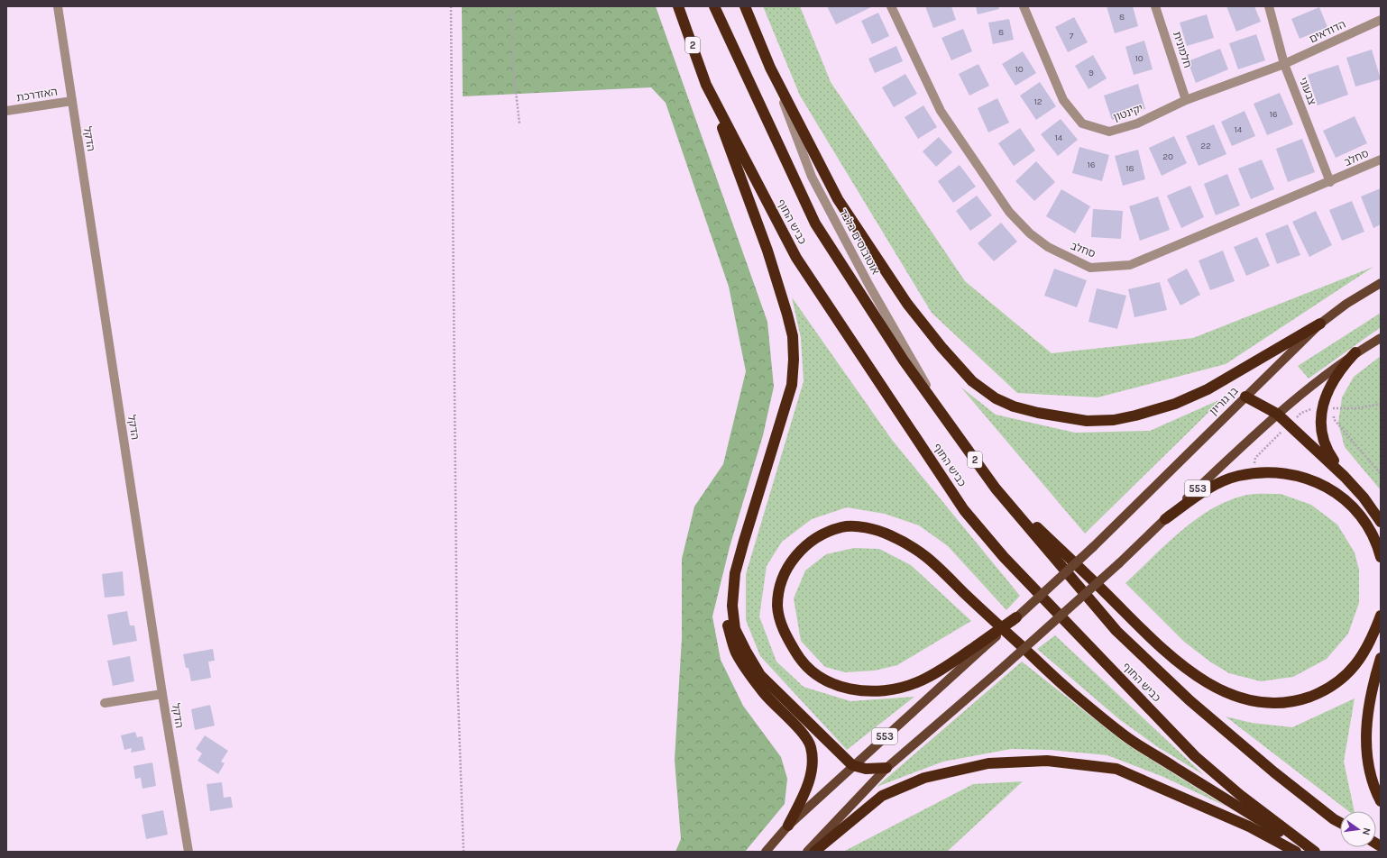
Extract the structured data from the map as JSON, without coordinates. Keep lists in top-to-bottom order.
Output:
{
  "streets": {
    "highway": ["2", "כביש החוף"],
    "main road": ["בן גוריון", "553"],
    "street": [
      "הדודאים",
      "חלמונית",
      "צבעוני",
      "האזדרכת",
      "יקינטון",
      "הדקל",
      "סחלב",
      "אוטובוסים בלבד"
    ]
  },
  "crossings": [
    ["הדודאים", "צבעוני"],
    ["הדודאים", "יקינטון"],
    ["חלמונית", "יקינטון"],
    ["צבעוני", "יקינטון"],
    ["צבעוני", "סחלב"],
    ["האזדרכת", "הדקל"],
    ["כביש החוף", "אוטובוסים בלבד"]
  ],
  "house_numbers": [
    "8",
    "8",
    "7",
    "10",
    "10",
    "9",
    "12",
    "16",
    "14",
    "14",
    "22",
    "20",
    "16",
    "18"
  ],
  "north": "right"
}
